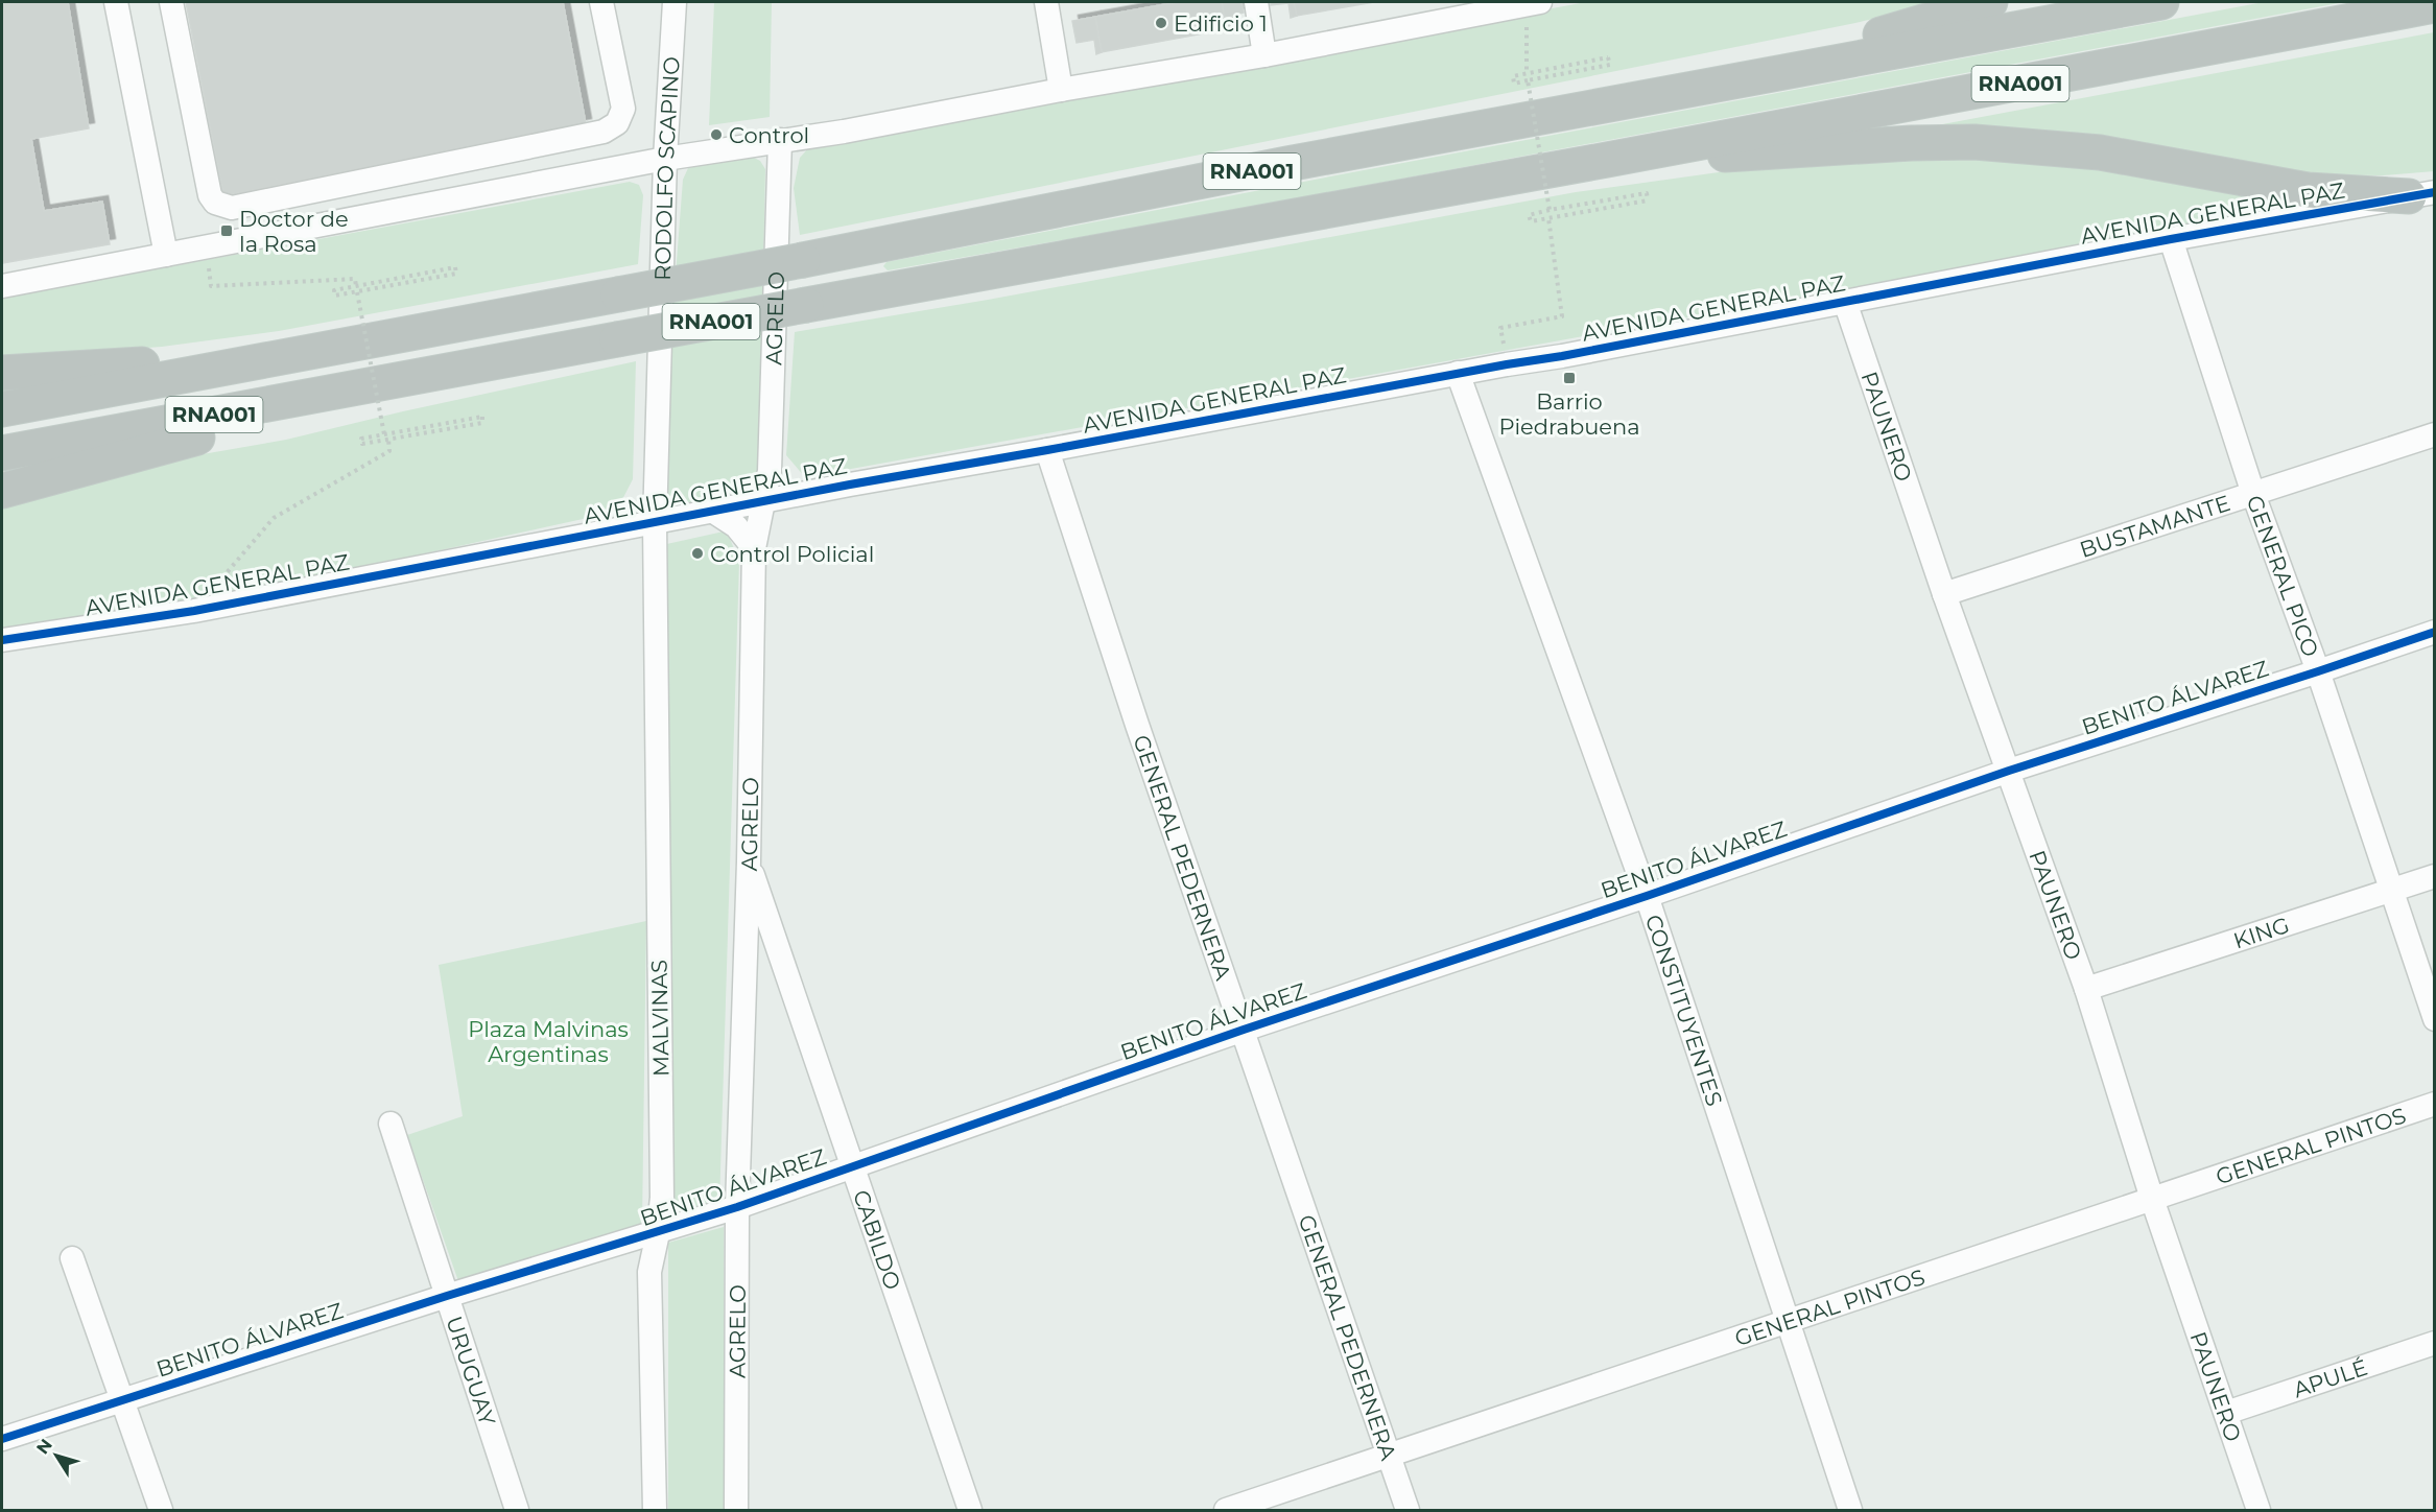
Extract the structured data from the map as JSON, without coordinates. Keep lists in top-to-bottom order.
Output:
{
  "streets": {
    "highway": ["RNA001"],
    "street": [
      "RODOLFO SCAPINO",
      "AVENIDA GENERAL PAZ",
      "AGRELO",
      "PAUNERO",
      "BUSTAMANTE",
      "GENERAL PICO",
      "BENITO ÁLVAREZ",
      "GENERAL PEDERNERA",
      "KING",
      "CONSTITUYENTES",
      "MALVINAS",
      "GENERAL PINTOS",
      "CABILDO",
      "URUGUAY",
      "APULÉ"
    ]
  },
  "crossings": [
    ["RODOLFO SCAPINO", "AVENIDA GENERAL PAZ"],
    ["RODOLFO SCAPINO", "MALVINAS"],
    ["AVENIDA GENERAL PAZ", "AGRELO"],
    ["AVENIDA GENERAL PAZ", "PAUNERO"],
    ["AVENIDA GENERAL PAZ", "GENERAL PICO"],
    ["AVENIDA GENERAL PAZ", "GENERAL PEDERNERA"],
    ["AVENIDA GENERAL PAZ", "CONSTITUYENTES"],
    ["AVENIDA GENERAL PAZ", "MALVINAS"],
    ["AGRELO", "BENITO ÁLVAREZ"],
    ["AGRELO", "CABILDO"],
    ["PAUNERO", "BUSTAMANTE"],
    ["PAUNERO", "BENITO ÁLVAREZ"],
    ["PAUNERO", "KING"],
    ["PAUNERO", "GENERAL PINTOS"],
    ["PAUNERO", "APULÉ"],
    ["BUSTAMANTE", "GENERAL PICO"],
    ["GENERAL PICO", "BENITO ÁLVAREZ"],
    ["GENERAL PICO", "KING"],
    ["BENITO ÁLVAREZ", "GENERAL PEDERNERA"],
    ["BENITO ÁLVAREZ", "CONSTITUYENTES"],
    ["BENITO ÁLVAREZ", "MALVINAS"],
    ["BENITO ÁLVAREZ", "CABILDO"],
    ["BENITO ÁLVAREZ", "URUGUAY"],
    ["GENERAL PEDERNERA", "GENERAL PINTOS"],
    ["CONSTITUYENTES", "GENERAL PINTOS"]
  ],
  "parks": ["Plaza Malvinas Argentinas"],
  "places": {
    "other": ["Edificio 1", "Control", "Control Policial"],
    "transit": ["Doctor de la Rosa", "Barrio Piedrabuena"]
  },
  "north": "top left"
}
